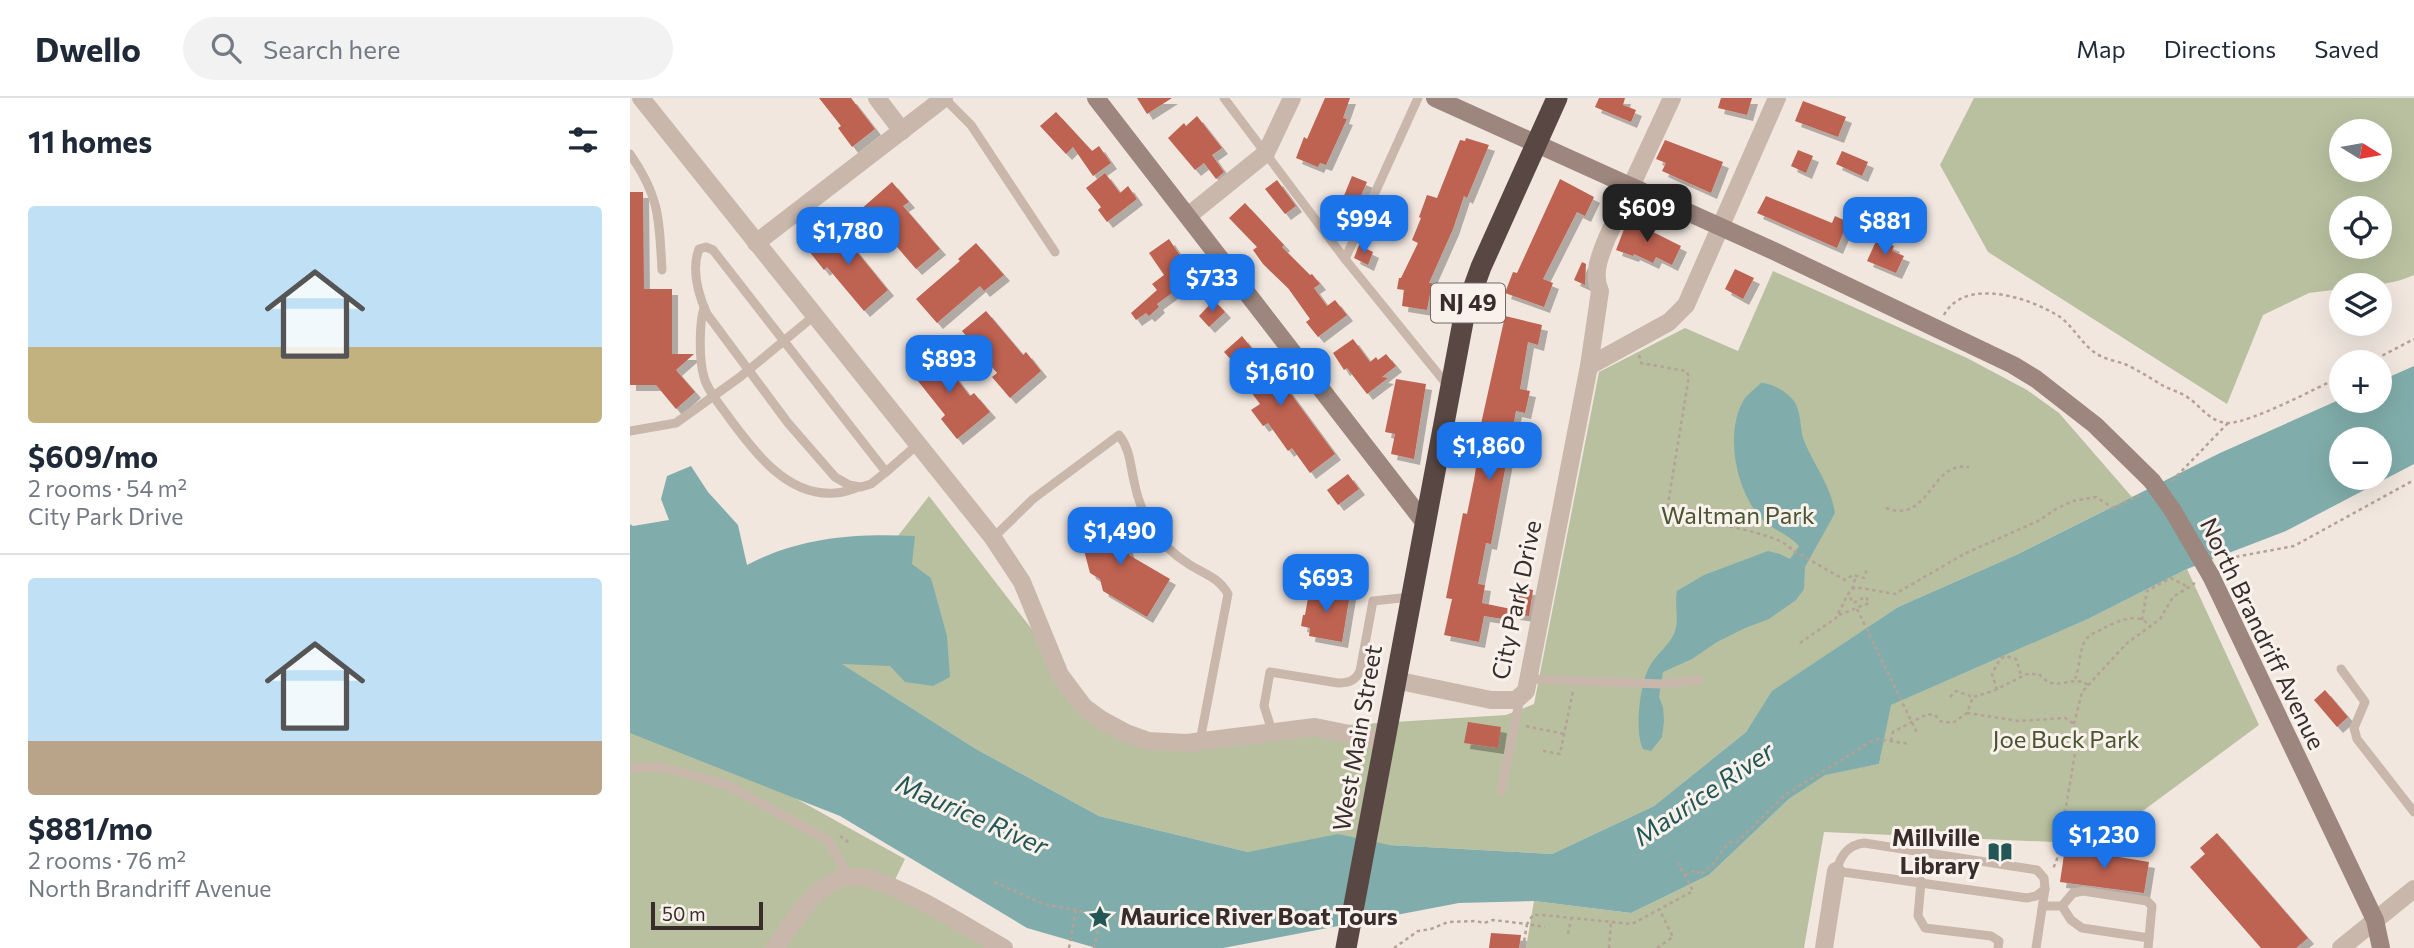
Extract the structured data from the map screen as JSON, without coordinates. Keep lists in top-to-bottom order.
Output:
{
  "streets": {
    "highway": ["NJ 49", "West Main Street"],
    "main road": ["North Brandriff Avenue"],
    "street": ["City Park Drive"]
  },
  "crossings": [
    ["City Park Drive", "North Brandriff Avenue"],
    ["City Park Drive", "West Main Street"],
    ["North Brandriff Avenue", "West Main Street"]
  ],
  "water": ["Maurice River"],
  "parks": ["Waltman Park", "Joe Buck Park"],
  "places": {
    "library": ["Millville Library"],
    "place": ["Maurice River Boat Tours"]
  },
  "scale_bar": "50 m",
  "north": "right",
  "page": {
    "header": "Dwello",
    "search": "Search here",
    "nav": ["Map", "Directions", "Saved"],
    "heading": "11 homes",
    "map_buttons": ["+", "−"],
    "list": [
      {
        "name": "$609/mo",
        "note": "2 rooms · 54 m² · City Park Drive"
      },
      {
        "name": "$881/mo",
        "note": "2 rooms · 76 m² · North Brandriff Avenue"
      }
    ],
    "price": [
      "$609",
      "$994",
      "$881",
      "$1,780",
      "$733",
      "$893",
      "$1,610",
      "$1,860",
      "$1,490",
      "$693",
      "$1,230"
    ],
    "scale": "50 m"
  }
}
